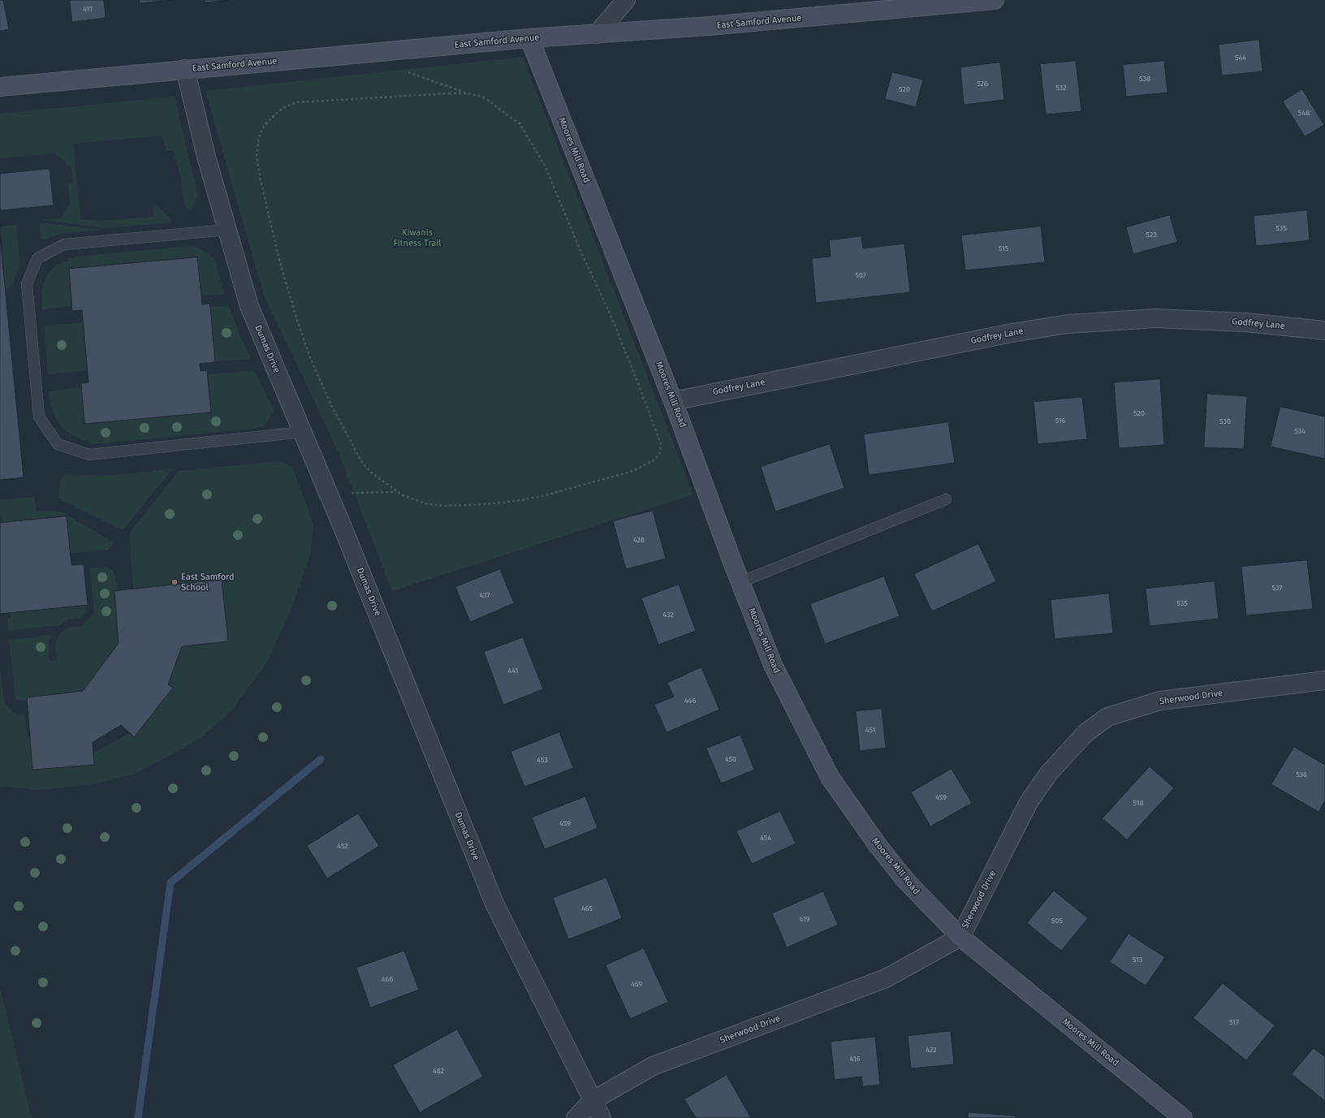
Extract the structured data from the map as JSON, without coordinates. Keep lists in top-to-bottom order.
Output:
{
  "streets": {
    "street": [
      "East Samford Avenue",
      "Moores Mill Road",
      "Godfrey Lane",
      "Dumas Drive",
      "Sherwood Drive"
    ]
  },
  "crossings": [
    ["East Samford Avenue", "Moores Mill Road"],
    ["East Samford Avenue", "Dumas Drive"],
    ["Moores Mill Road", "Godfrey Lane"],
    ["Moores Mill Road", "Sherwood Drive"],
    ["Dumas Drive", "Sherwood Drive"]
  ],
  "parks": ["Kiwanis Fitness Trail"],
  "places": ["East Samford School"],
  "house_numbers": [
    "411",
    "544",
    "538",
    "526",
    "532",
    "520",
    "548",
    "535",
    "523",
    "515",
    "507",
    "520",
    "516",
    "530",
    "534",
    "428",
    "537",
    "437",
    "535",
    "432",
    "441",
    "446",
    "451",
    "450",
    "453",
    "536",
    "459",
    "518",
    "459",
    "454",
    "452",
    "465",
    "419",
    "505",
    "513",
    "466",
    "469",
    "517",
    "422",
    "416",
    "482"
  ]
}
